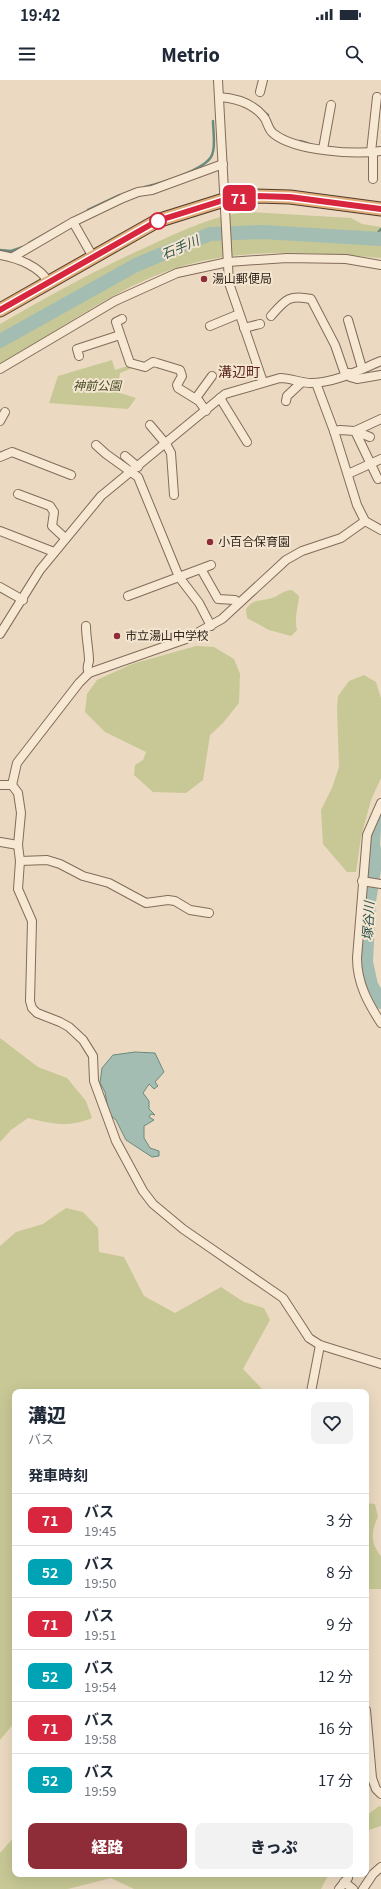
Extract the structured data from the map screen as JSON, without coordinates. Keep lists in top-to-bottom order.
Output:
{
  "districts": ["溝辺町"],
  "water": ["石手川", "塚谷川"],
  "parks": ["神前公園"],
  "places": ["湯山郵便局", "小百合保育園", "市立湯山中学校"],
  "lines": ["bus line 71"],
  "page": {
    "status": "19:42",
    "header": "Metrio",
    "on_map": "71",
    "heading": [
      ["溝辺", "バス"],
      "発車時刻"
    ],
    "list": [
      {
        "mark": "71",
        "name": "バス",
        "note": "19:45",
        "value": "3 分"
      },
      {
        "mark": "52",
        "name": "バス",
        "note": "19:50",
        "value": "8 分"
      },
      {
        "mark": "71",
        "name": "バス",
        "note": "19:51",
        "value": "9 分"
      },
      {
        "mark": "52",
        "name": "バス",
        "note": "19:54",
        "value": "12 分"
      },
      {
        "mark": "71",
        "name": "バス",
        "note": "19:58",
        "value": "16 分"
      },
      {
        "mark": "52",
        "name": "バス",
        "note": "19:59",
        "value": "17 分"
      }
    ],
    "buttons": ["経路", "きっぷ"]
  }
}
